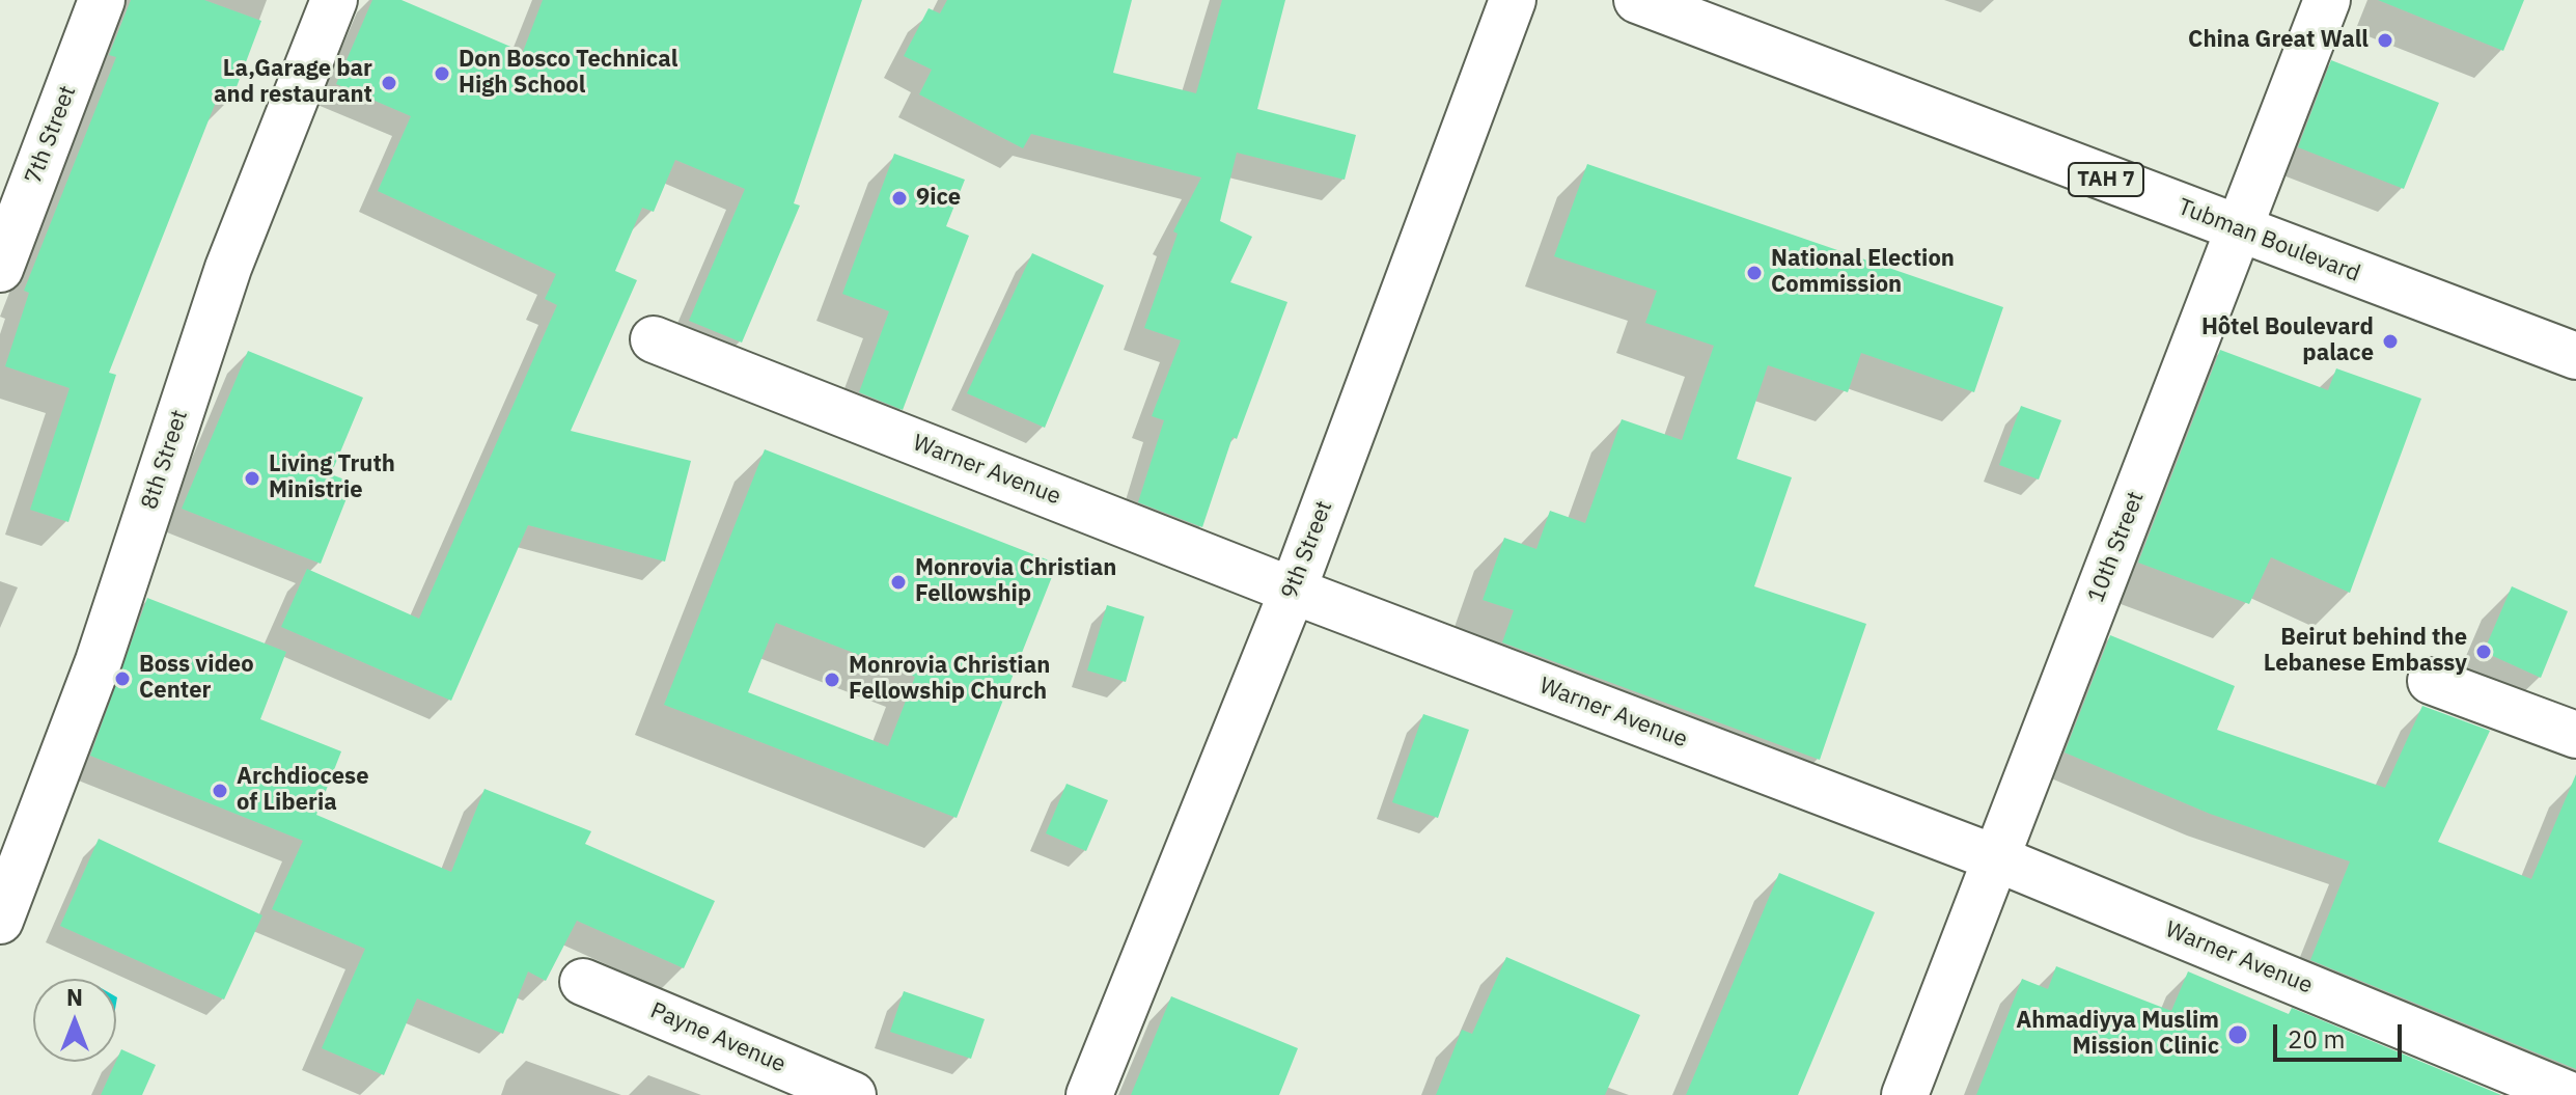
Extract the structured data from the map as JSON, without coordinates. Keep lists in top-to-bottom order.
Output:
{
  "streets": {
    "main road": [
      "7th Street",
      "TAH 7",
      "Tubman Boulevard",
      "8th Street",
      "Warner Avenue",
      "10th Street",
      "9th Street",
      "Payne Avenue"
    ]
  },
  "crossings": [
    ["Tubman Boulevard", "10th Street"],
    ["Warner Avenue", "10th Street"],
    ["Warner Avenue", "9th Street"]
  ],
  "places": [
    "China Great Wall",
    "Don Bosco Technical High School",
    "La,Garage bar and restaurant",
    "9ice",
    "National Election Commission",
    "Hôtel Boulevard palace",
    "Living Truth Ministrie",
    "Monrovia Christian Fellowship",
    "Beirut behind the Lebanese Embassy",
    "Boss video Center",
    "Monrovia Christian Fellowship Church",
    "Archdiocese of Liberia",
    "Ahmadiyya Muslim Mission Clinic"
  ],
  "scale_bar": "20 m",
  "north": "top"
}
